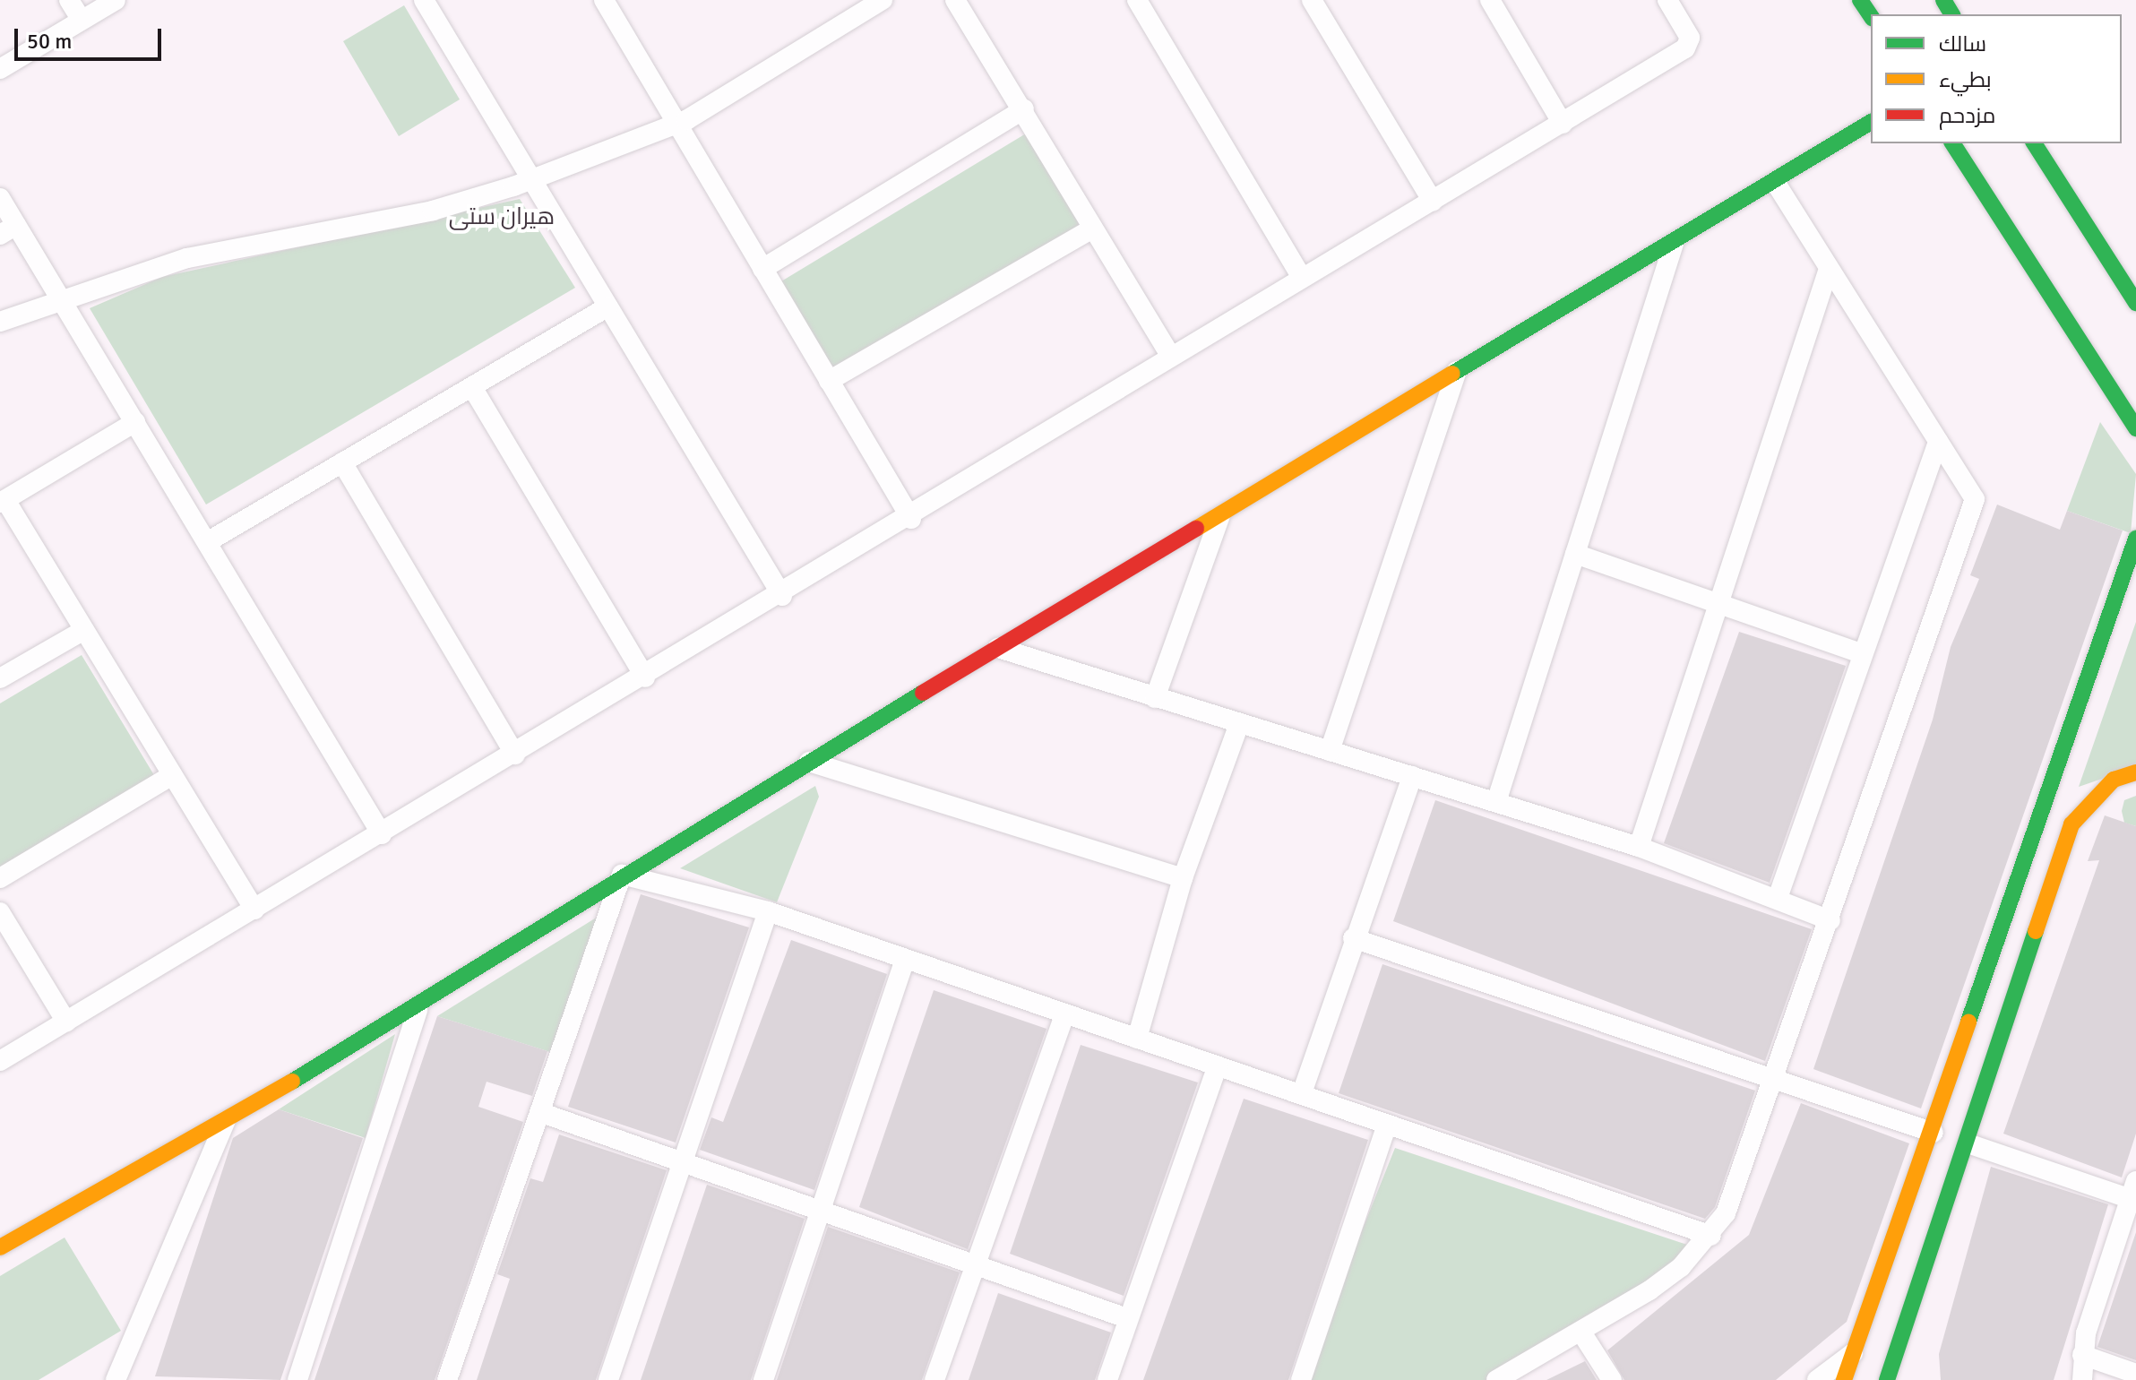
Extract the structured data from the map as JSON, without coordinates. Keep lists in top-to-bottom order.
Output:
{
  "districts": ["هیران ستی"],
  "legend": ["سالك", "بطيء", "مزدحم"],
  "scale_bar": "50 m"
}
